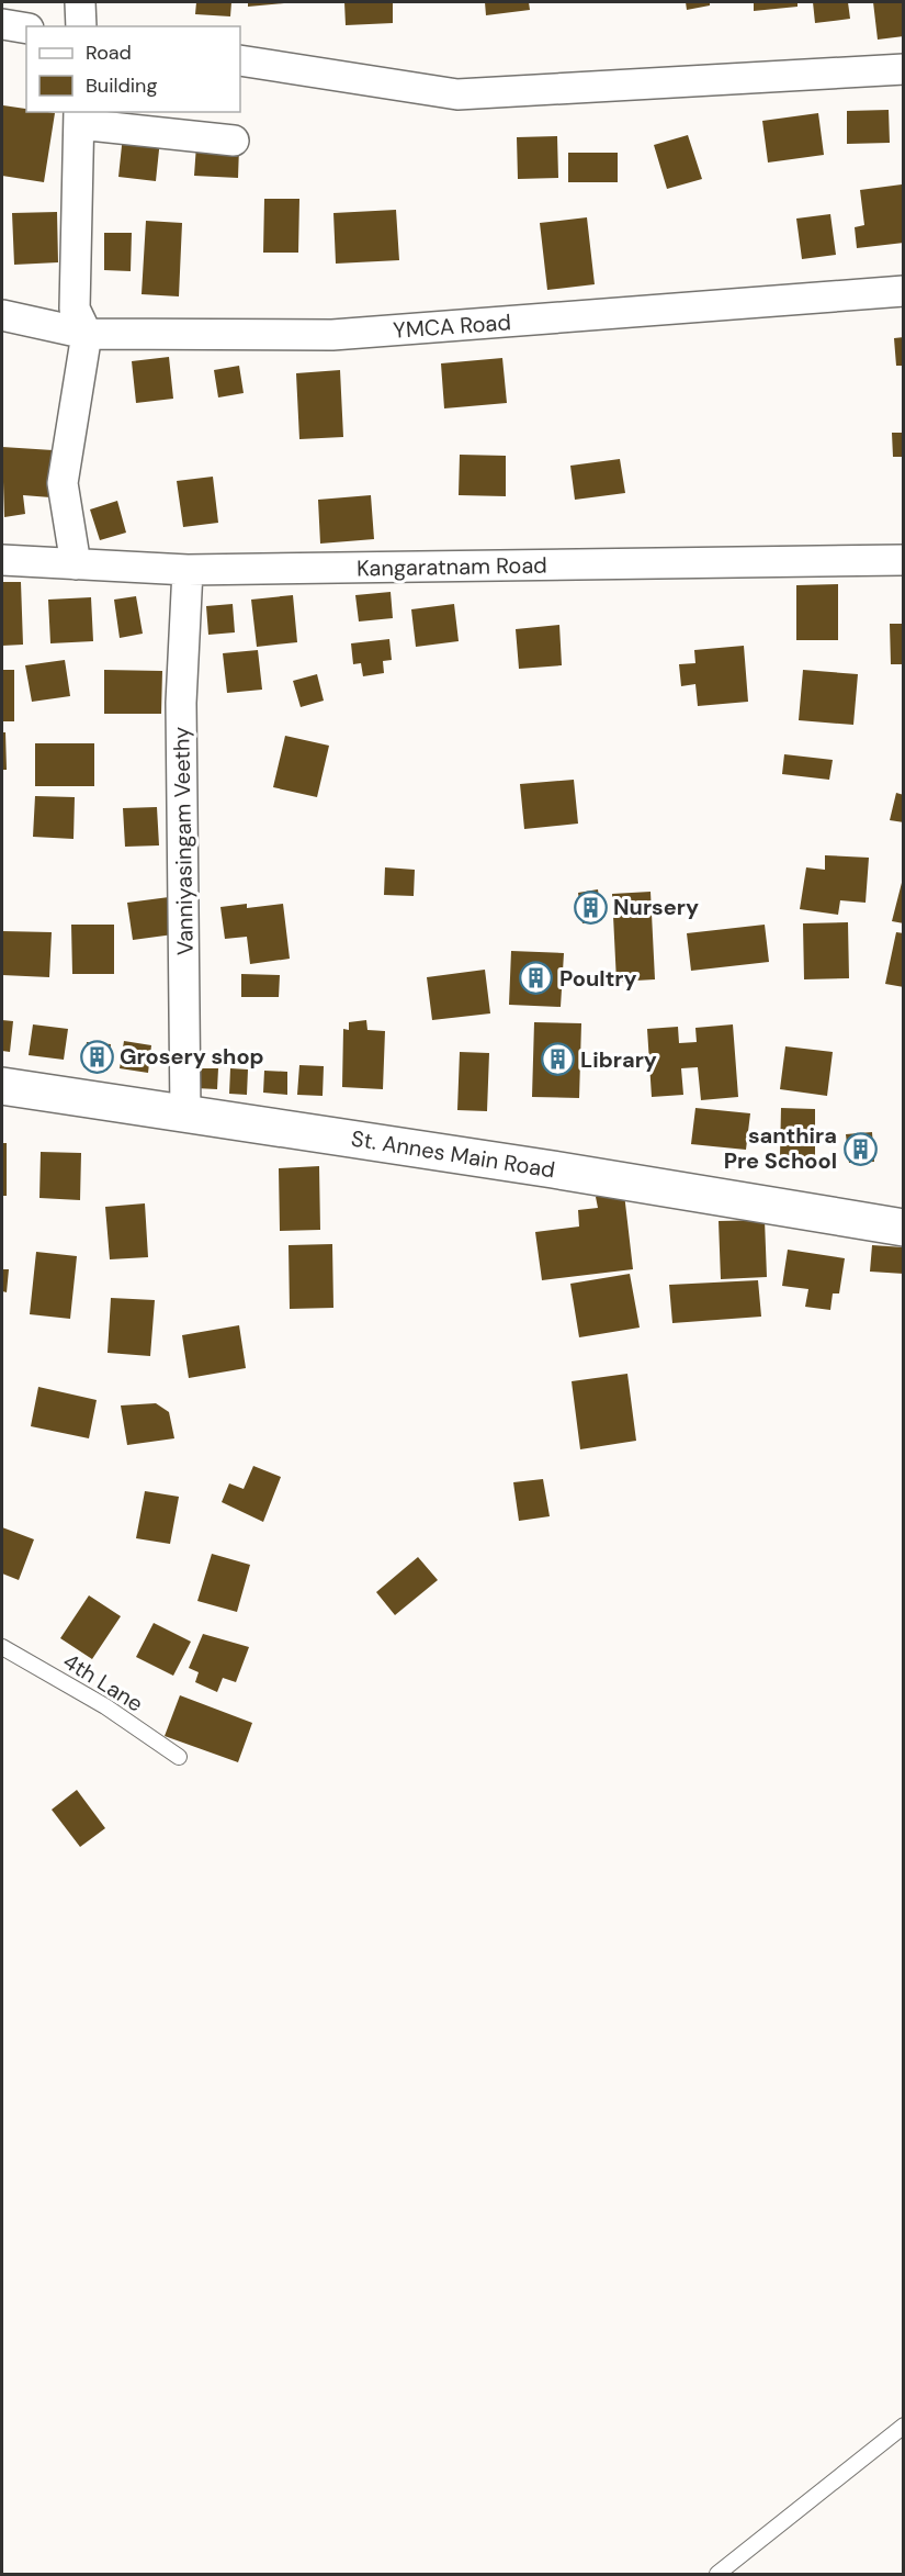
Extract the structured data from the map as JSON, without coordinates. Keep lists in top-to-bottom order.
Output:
{
  "streets": {
    "street": [
      "YMCA Road",
      "Kangaratnam Road",
      "Vanniyasingam Veethy",
      "St. Annes Main Road"
    ],
    "lane": ["4th Lane"]
  },
  "crossings": [
    ["Kangaratnam Road", "Vanniyasingam Veethy"],
    ["Vanniyasingam Veethy", "St. Annes Main Road"]
  ],
  "places": {
    "building": [
      "Nursery",
      "Poultry",
      "Grosery shop",
      "Library",
      "santhira Pre School"
    ]
  },
  "legend": ["Road", "Building"]
}
